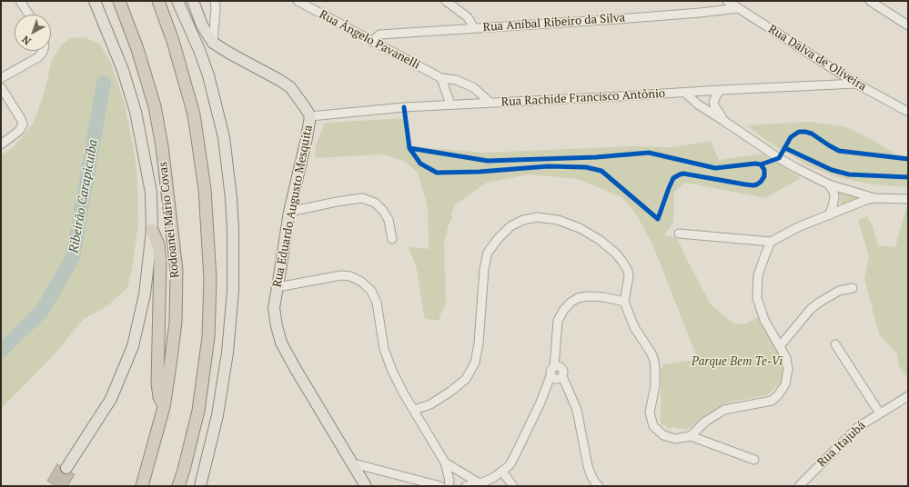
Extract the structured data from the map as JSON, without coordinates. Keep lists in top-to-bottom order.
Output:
{
  "streets": {
    "highway": ["Rodoanel Mário Covas"],
    "main road": ["Rua Eduardo Augusto Mesquita"],
    "street": [
      "Rua Aníbal Ribeiro da Silva",
      "Rua Ângelo Pavanelli",
      "Rua Dalva de Oliveira",
      "Rua Rachide Francisco Antônio",
      "Rua Itajubá"
    ]
  },
  "crossings": [
    ["Rua Aníbal Ribeiro da Silva", "Rua Ângelo Pavanelli"],
    ["Rua Aníbal Ribeiro da Silva", "Rua Dalva de Oliveira"],
    ["Rua Ângelo Pavanelli", "Rua Rachide Francisco Antônio"],
    ["Rua Dalva de Oliveira", "Rua Rachide Francisco Antônio"],
    ["Rua Rachide Francisco Antônio", "Rua Eduardo Augusto Mesquita"]
  ],
  "water": ["Ribeirão Carapicuíba"],
  "parks": ["Parque Bem Te-Vi"],
  "north": "bottom left"
}
